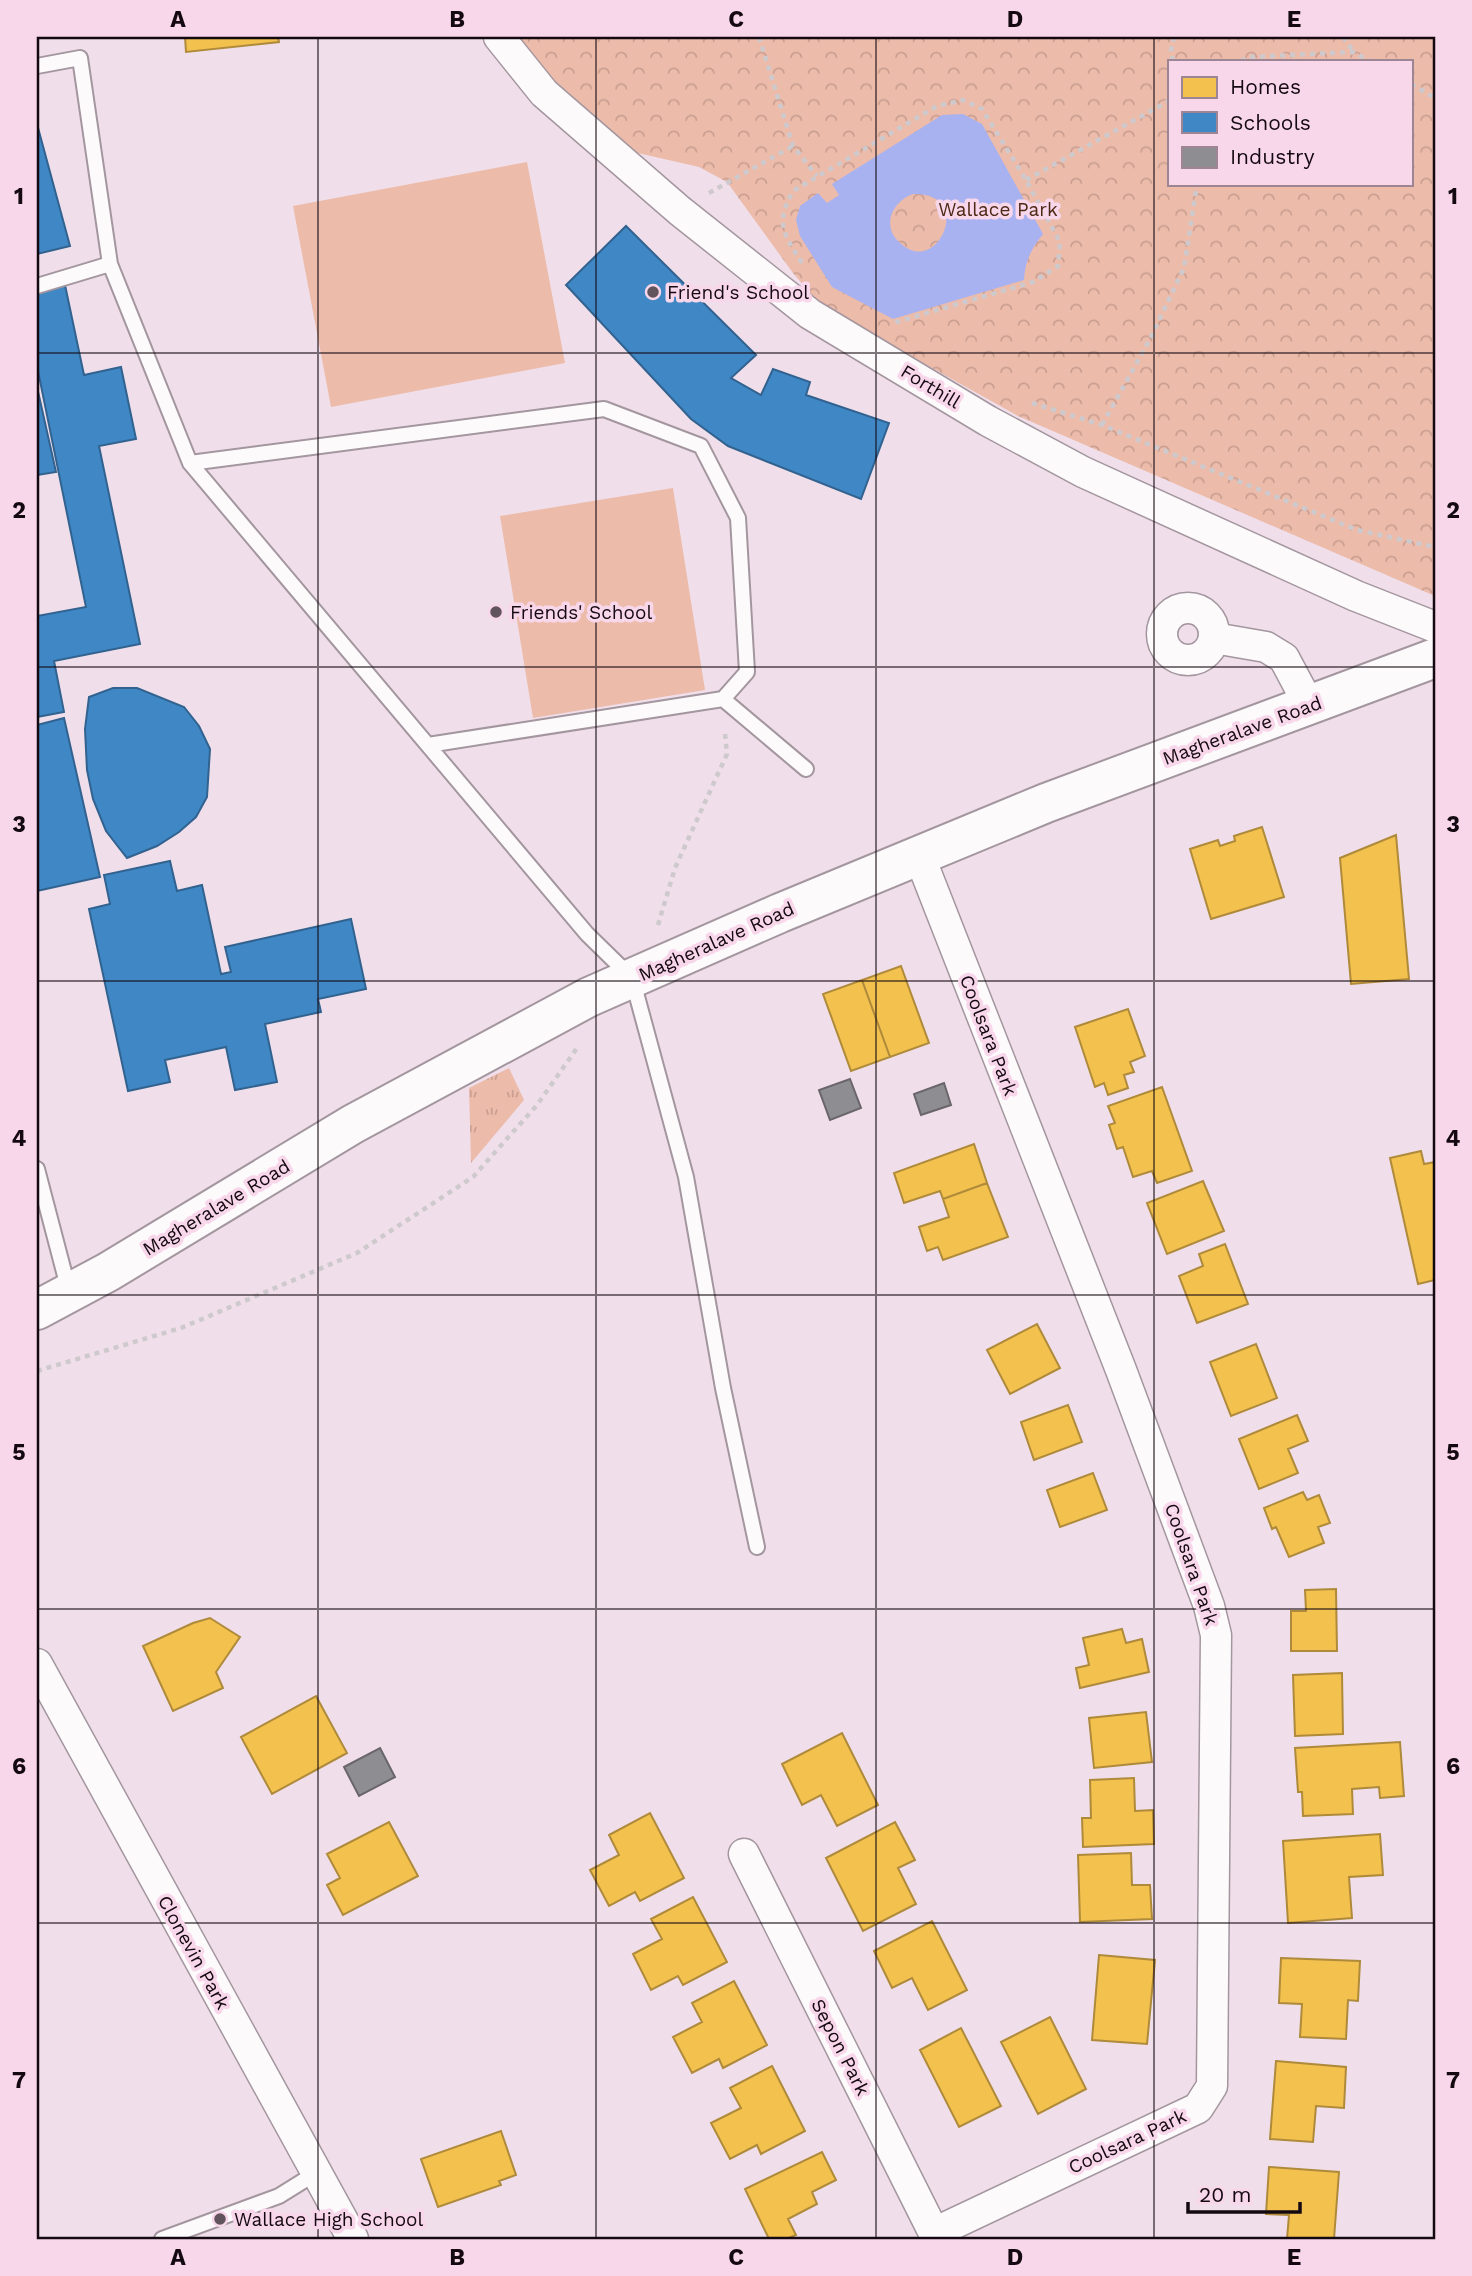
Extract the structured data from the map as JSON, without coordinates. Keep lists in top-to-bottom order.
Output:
{
  "streets": {
    "street": [
      "Forthill",
      "Magheralave Road",
      "Coolsara Park",
      "Clonevin Park",
      "Sepon Park"
    ]
  },
  "crossings": [
    ["Magheralave Road", "Coolsara Park"],
    ["Coolsara Park", "Sepon Park"]
  ],
  "parks": ["Wallace Park"],
  "places": ["Friend's School", "Friends' School", "Wallace High School"],
  "legend": ["Homes", "Schools", "Industry"],
  "scale_bar": "20 m",
  "grid": {
    "columns": [
      "A",
      "B",
      "C",
      "D",
      "E"
    ],
    "rows": [
      "1",
      "2",
      "3",
      "4",
      "5",
      "6",
      "7"
    ]
  }
}
